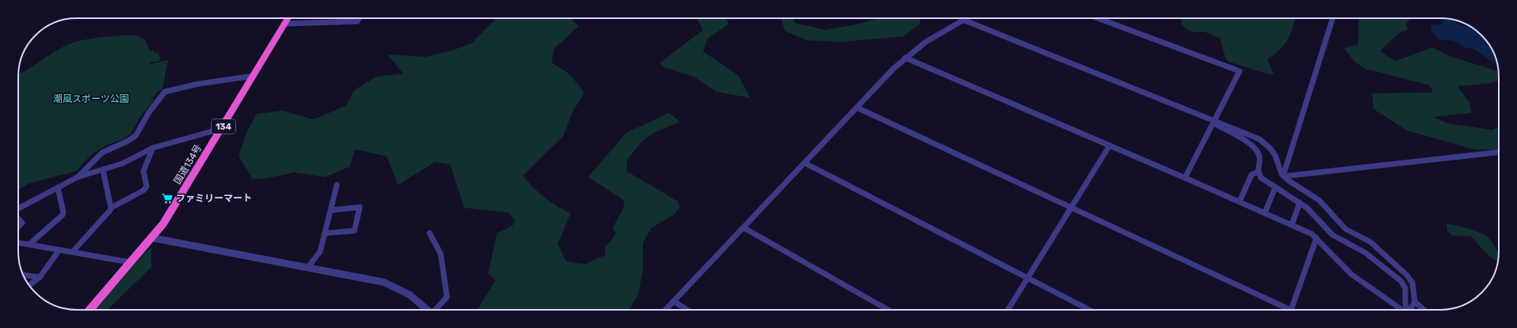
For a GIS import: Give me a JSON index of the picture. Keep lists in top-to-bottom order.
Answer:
{
  "streets": {
    "highway": ["134", "国道134号"]
  },
  "parks": ["潮風スポーツ公園"],
  "places": {
    "supermarket": ["ファミリーマート"]
  }
}
